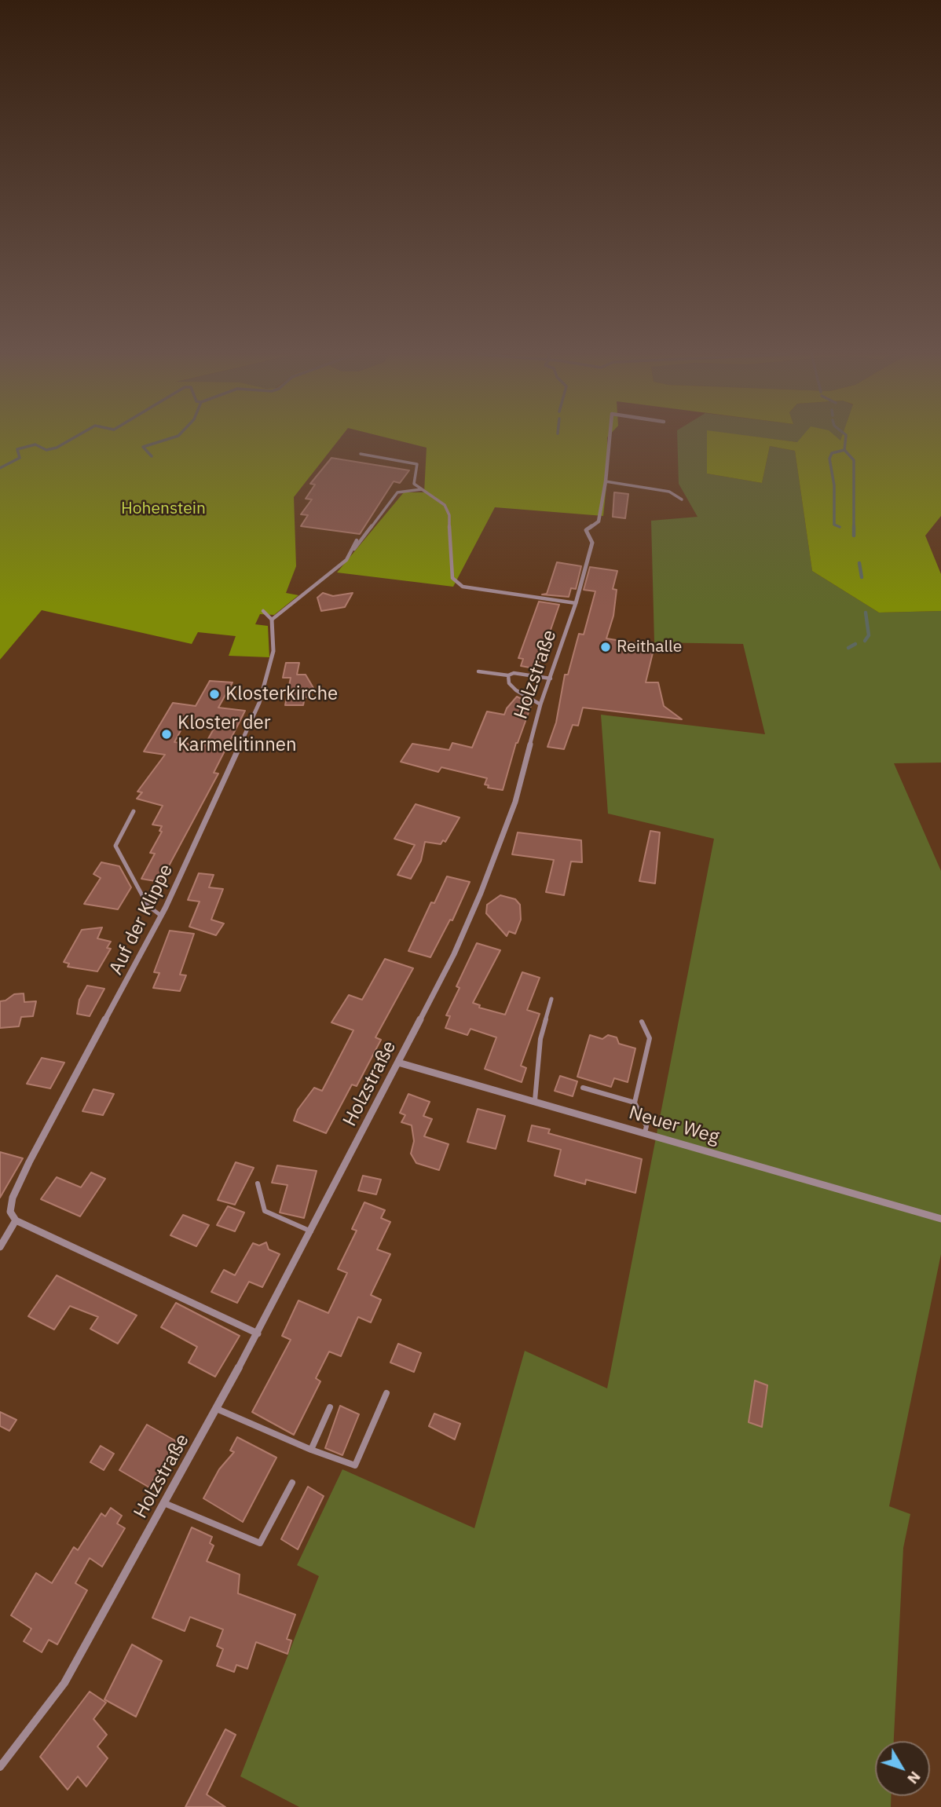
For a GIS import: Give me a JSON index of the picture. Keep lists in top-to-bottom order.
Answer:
{
  "streets": {
    "street": ["Holzstraße", "Auf der Klippe", "Neuer Weg"]
  },
  "crossings": [
    ["Holzstraße", "Neuer Weg"]
  ],
  "parks": ["Hohenstein"],
  "places": ["Reithalle", "Klosterkirche", "Kloster der Karmelitinnen"],
  "north": "bottom right"
}
